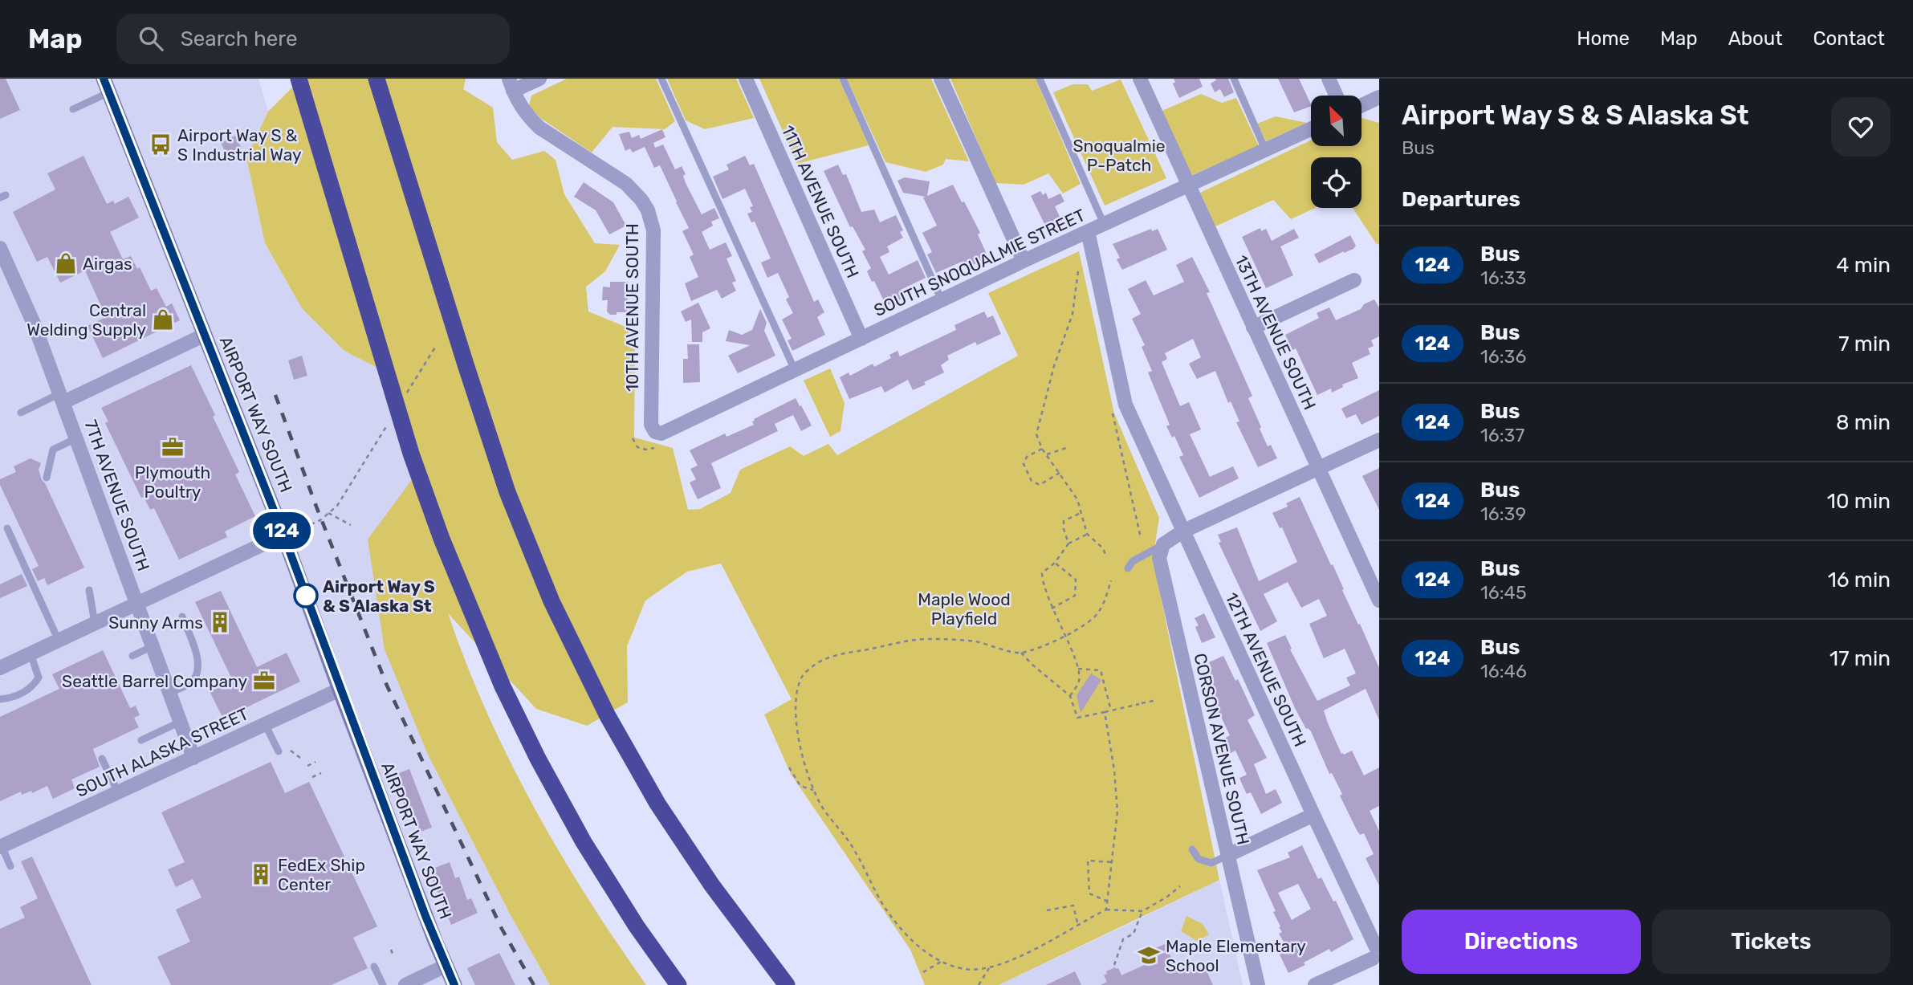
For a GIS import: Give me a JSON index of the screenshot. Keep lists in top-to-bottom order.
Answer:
{
  "streets": {
    "main road": ["AIRPORT WAY SOUTH"],
    "street": [
      "11TH AVENUE SOUTH",
      "SOUTH SNOQUALMIE STREET",
      "10TH AVENUE SOUTH",
      "13TH AVENUE SOUTH",
      "7TH AVENUE SOUTH",
      "12TH AVENUE SOUTH",
      "CORSON AVENUE SOUTH",
      "SOUTH ALASKA STREET"
    ]
  },
  "crossings": [
    ["11TH AVENUE SOUTH", "SOUTH SNOQUALMIE STREET"],
    ["SOUTH SNOQUALMIE STREET", "10TH AVENUE SOUTH"],
    ["SOUTH SNOQUALMIE STREET", "13TH AVENUE SOUTH"],
    ["SOUTH SNOQUALMIE STREET", "12TH AVENUE SOUTH"],
    ["AIRPORT WAY SOUTH", "SOUTH ALASKA STREET"],
    ["7TH AVENUE SOUTH", "SOUTH ALASKA STREET"]
  ],
  "parks": ["Snoqualmie P-Patch", "Maple Wood Playfield"],
  "places": {
    "bus stop": ["Airport Way S & S Industrial Way"],
    "shop": ["Airgas", "Central Welding Supply"],
    "office": ["Plymouth Poultry", "Seattle Barrel Company"],
    "other": ["Airport Way S & S Alaska St"],
    "building": ["Sunny Arms", "FedEx Ship Center"],
    "school or university": ["Maple Elementary School"]
  },
  "lines": ["bus line 124"],
  "north": "top left",
  "page": {
    "header": "Map",
    "search": "Search here",
    "nav": [
      "Home",
      "Map",
      "About",
      "Contact"
    ],
    "on_map": "124",
    "heading": [
      ["Airport Way S & S Alaska St", "Bus"],
      "Departures"
    ],
    "list": [
      {
        "mark": "124",
        "name": "Bus",
        "note": "16:33",
        "value": "4 min"
      },
      {
        "mark": "124",
        "name": "Bus",
        "note": "16:36",
        "value": "7 min"
      },
      {
        "mark": "124",
        "name": "Bus",
        "note": "16:37",
        "value": "8 min"
      },
      {
        "mark": "124",
        "name": "Bus",
        "note": "16:39",
        "value": "10 min"
      },
      {
        "mark": "124",
        "name": "Bus",
        "note": "16:45",
        "value": "16 min"
      },
      {
        "mark": "124",
        "name": "Bus",
        "note": "16:46",
        "value": "17 min"
      }
    ],
    "buttons": ["Directions", "Tickets"]
  }
}
